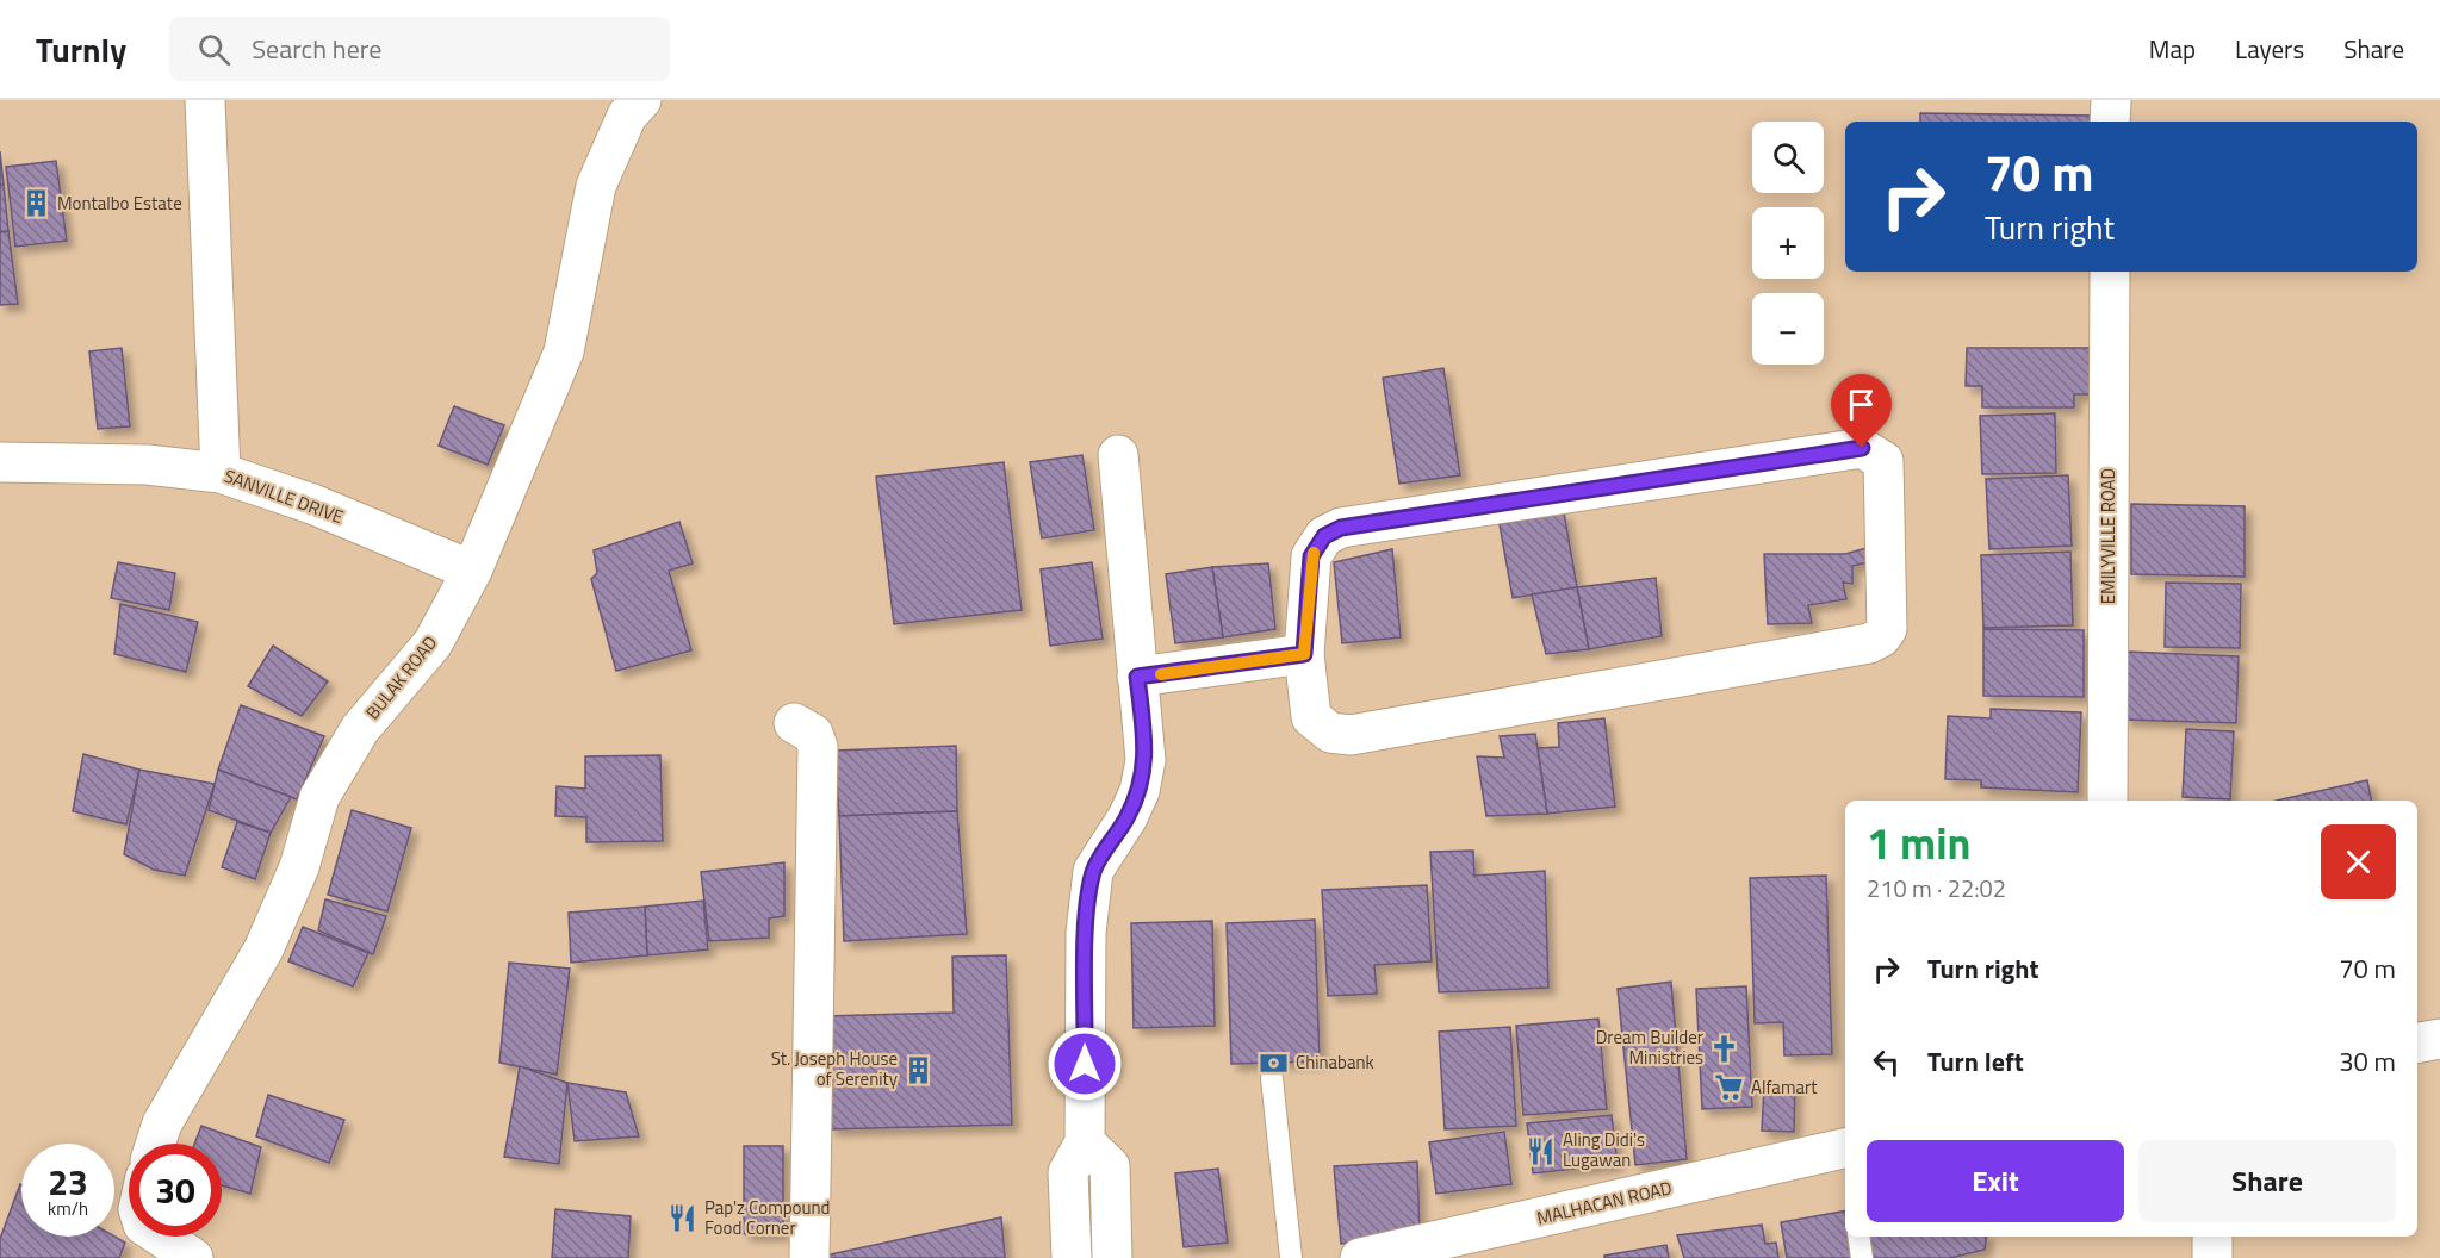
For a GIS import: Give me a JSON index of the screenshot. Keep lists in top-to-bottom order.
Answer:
{
  "streets": {
    "street": [
      "SANVILLE DRIVE",
      "EMILYVILLE ROAD",
      "BULAK ROAD",
      "MALHACAN ROAD"
    ]
  },
  "crossings": [
    ["SANVILLE DRIVE", "BULAK ROAD"]
  ],
  "places": {
    "building": ["Montalbo Estate", "St. Joseph House of Serenity"],
    "church": ["Dream Builder Ministries"],
    "bank": ["Chinabank"],
    "supermarket": ["Alfamart"],
    "restaurant": ["Aling Didi's Lugawan", "Pap'z Compound Food Corner"]
  },
  "page": {
    "header": "Turnly",
    "search": "Search here",
    "nav": ["Map", "Layers", "Share"],
    "map_buttons": ["+", "−"],
    "turn": ["70 m", "Turn right"],
    "heading": ["1 min", "210 m · 22:02"],
    "list": [
      {
        "name": "Turn right",
        "value": "70 m"
      },
      {
        "name": "Turn left",
        "value": "30 m"
      }
    ],
    "buttons": ["Exit", "Share"],
    "speed": "23 km/h",
    "limit": "30"
  }
}
